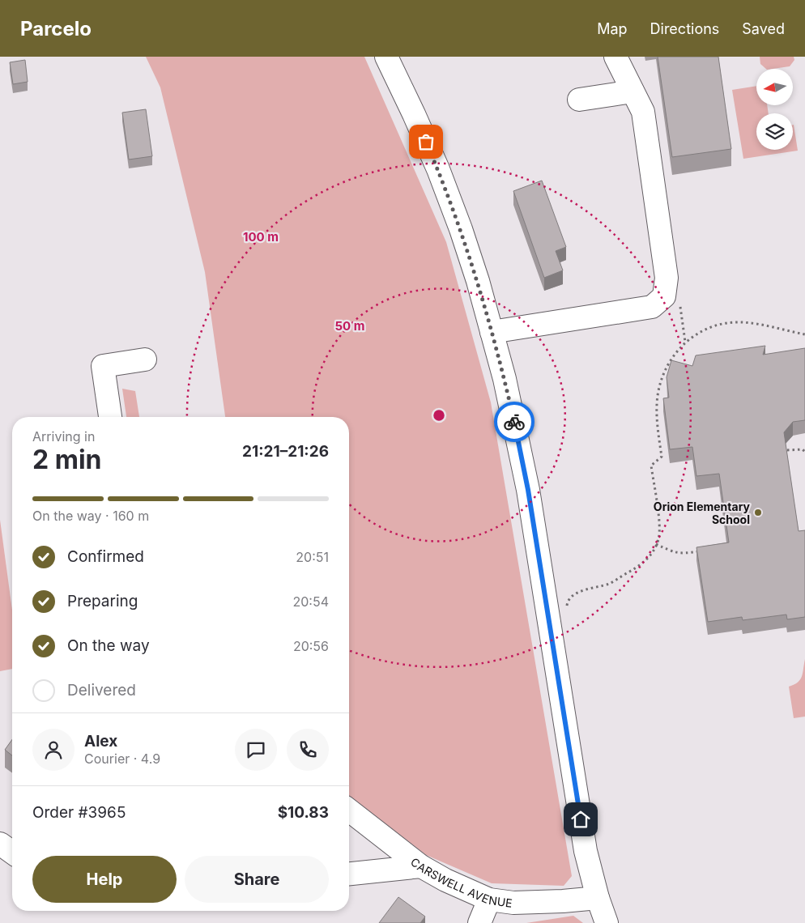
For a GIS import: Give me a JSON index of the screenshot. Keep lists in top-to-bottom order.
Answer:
{
  "streets": {
    "main road": ["CARSWELL AVENUE"]
  },
  "places": ["Orion Elementary School"],
  "north": "left",
  "page": {
    "header": "Parcelo",
    "nav": ["Map", "Directions", "Saved"],
    "heading": ["2 min", "Arriving in", "21:21–21:26"],
    "panel": [
      "Alex",
      "Courier · 4.9",
      "Order #3965",
      "$10.83"
    ],
    "bar": "On the way · 160 m",
    "list": [
      ["Confirmed", "20:51"],
      ["Preparing", "20:54"],
      ["On the way", "20:56"],
      "Delivered"
    ],
    "buttons": ["Help", "Share"]
  },
  "rings": ["100 m", "50 m"]
}
